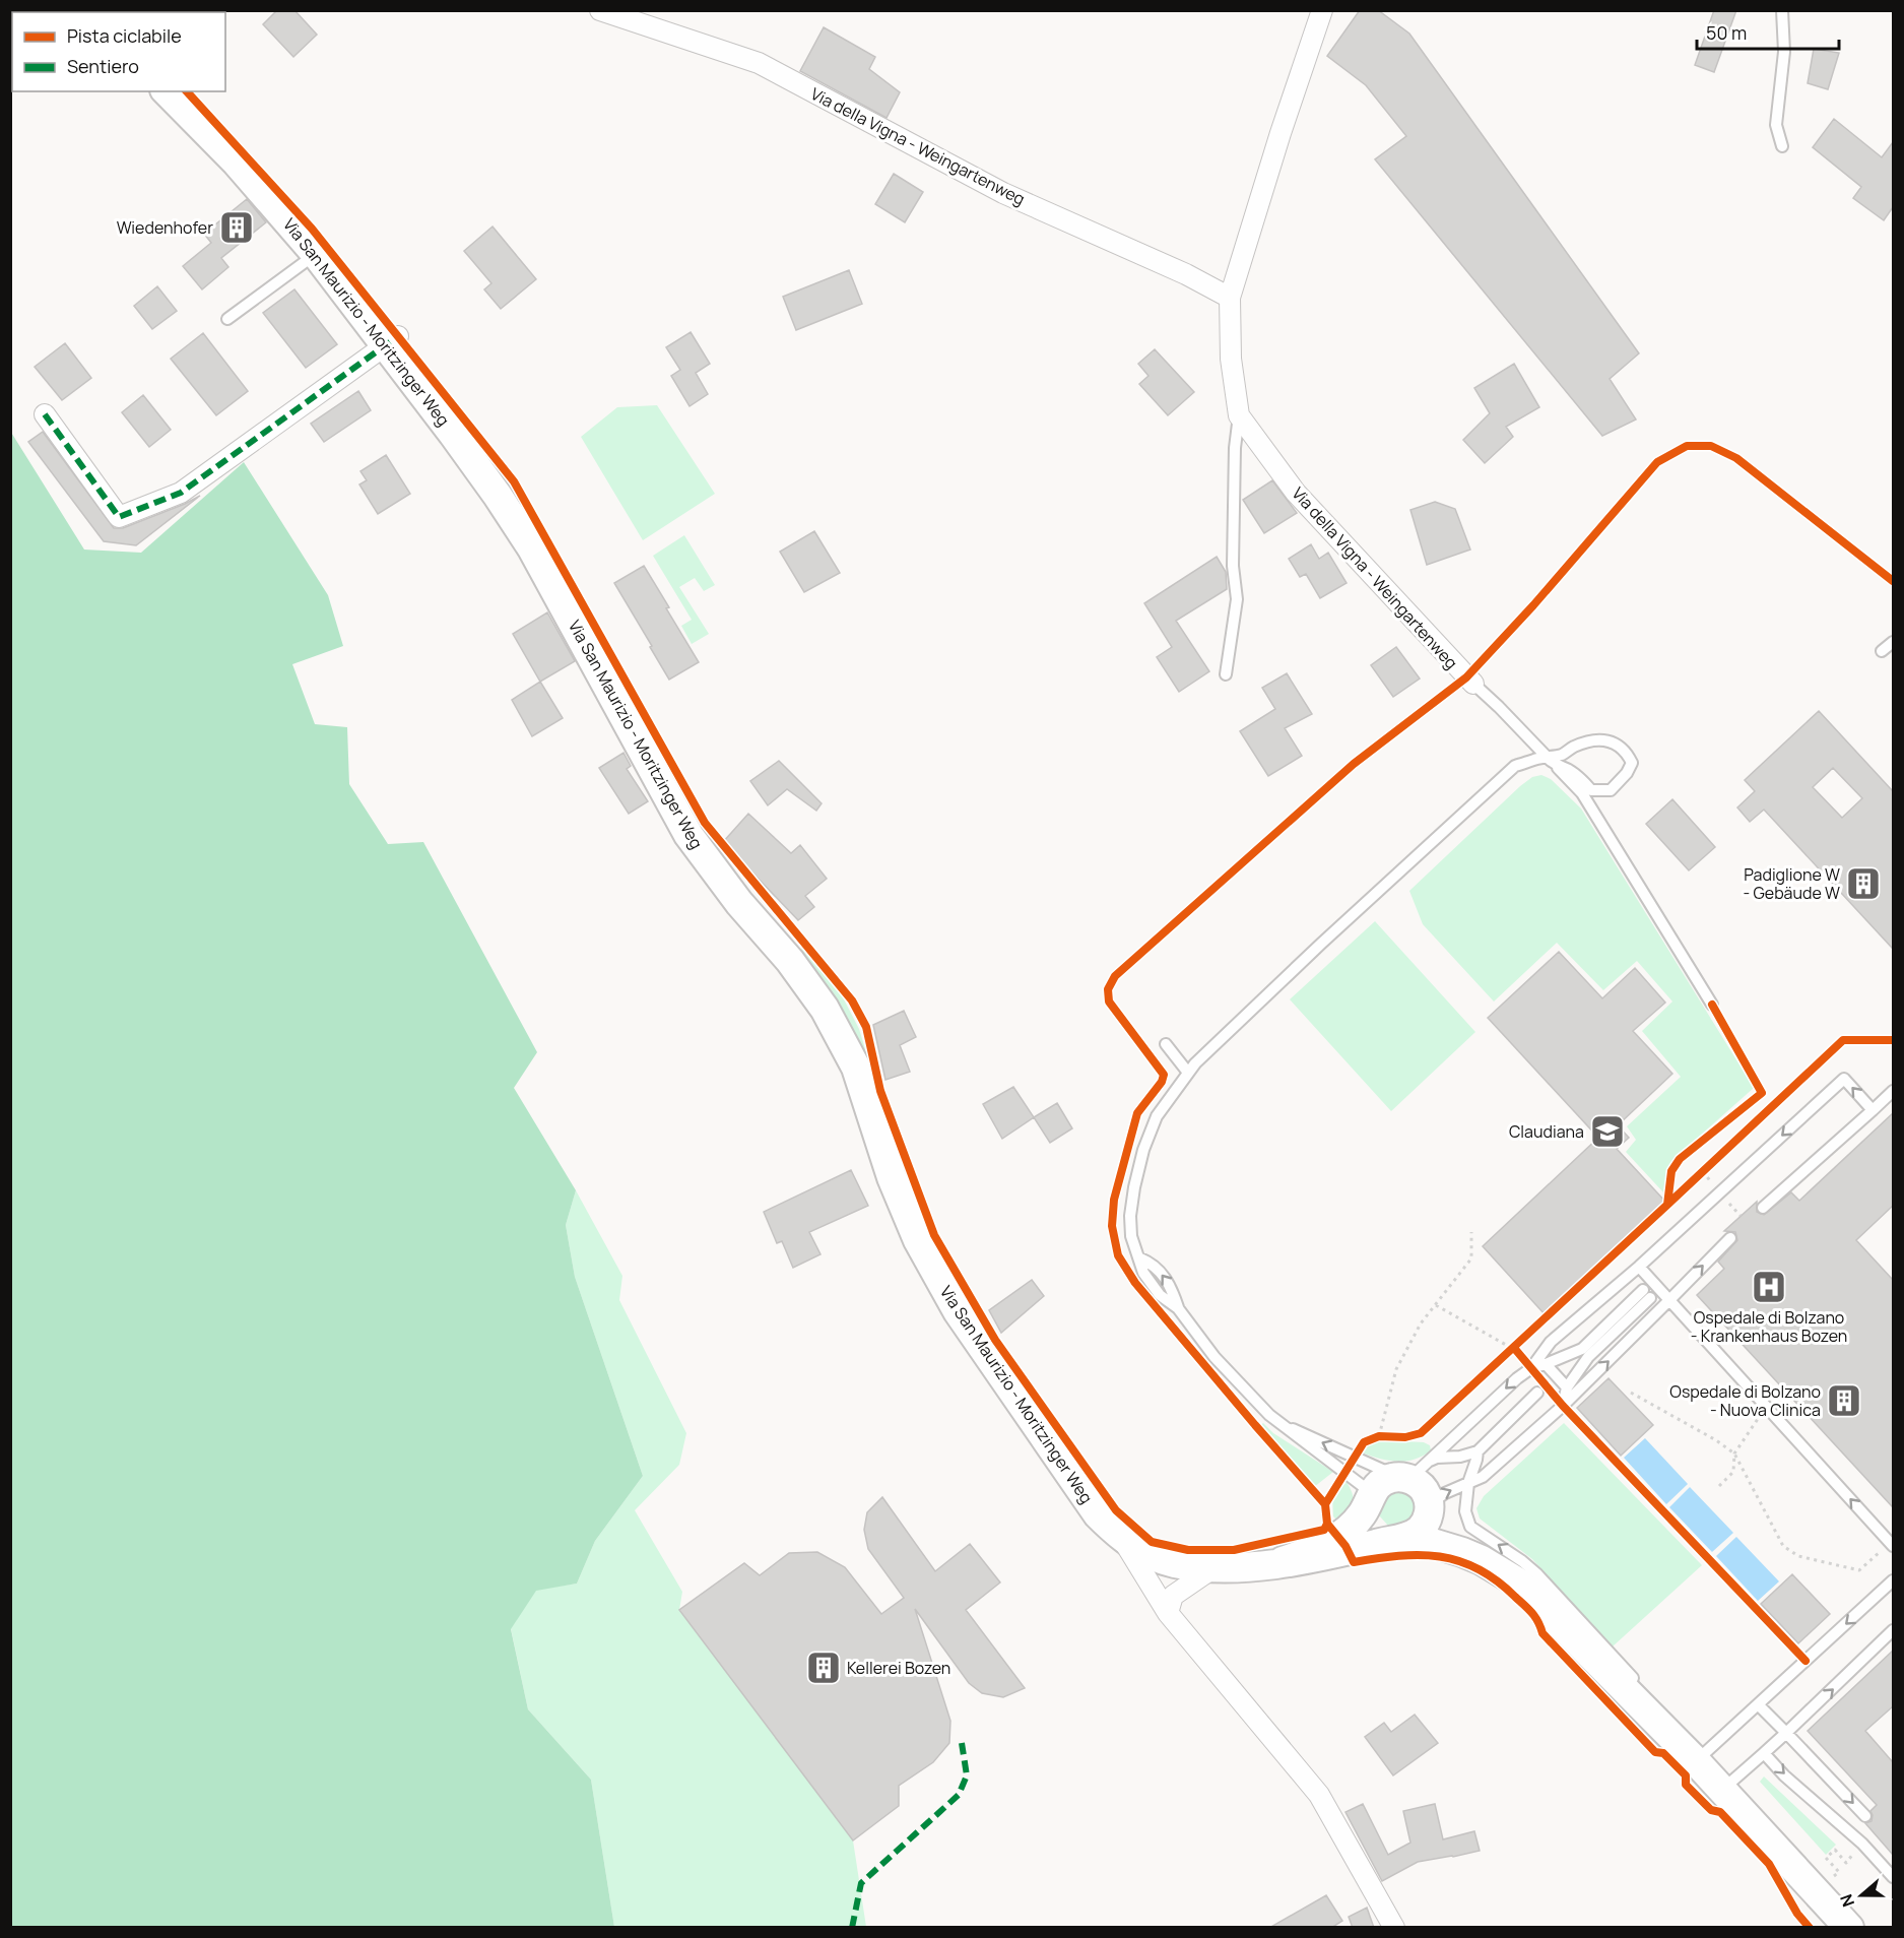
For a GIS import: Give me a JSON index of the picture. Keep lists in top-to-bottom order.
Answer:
{
  "streets": {
    "main road": ["Via San Maurizio - Moritzinger Weg"],
    "street": ["Via della Vigna - Weingartenweg"]
  },
  "places": {
    "building": [
      "Wiedenhofer",
      "Padiglione W - Gebäude W",
      "Ospedale di Bolzano - Nuova Clinica",
      "Kellerei Bozen"
    ],
    "school or university": ["Claudiana"],
    "hospital": ["Ospedale di Bolzano - Krankenhaus Bozen"]
  },
  "legend": ["Pista ciclabile", "Sentiero"],
  "scale_bar": "50 m",
  "north": "left"
}
